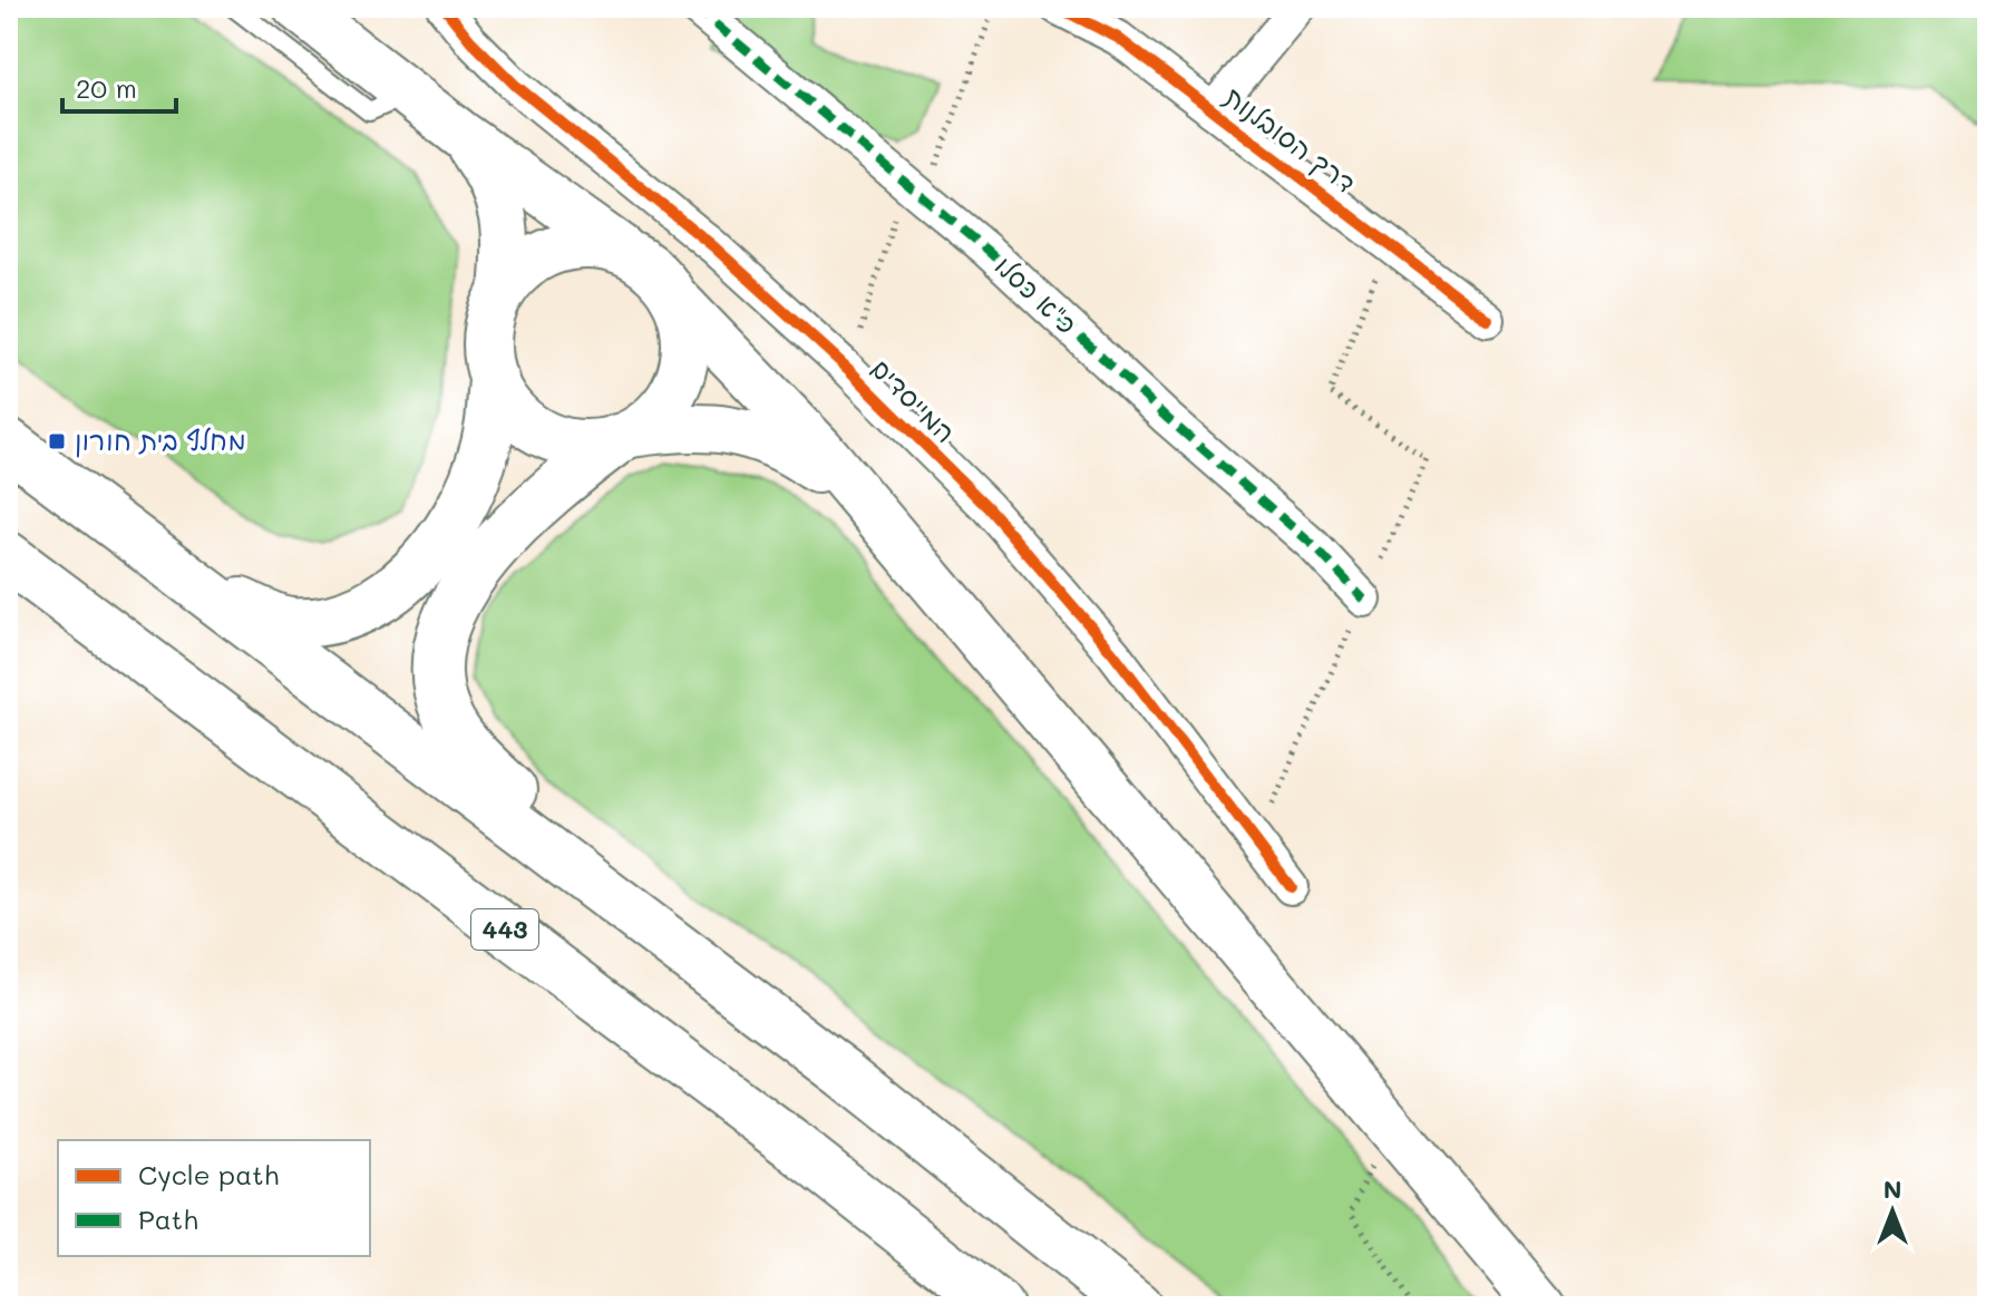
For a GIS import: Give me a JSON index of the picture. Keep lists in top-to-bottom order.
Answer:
{
  "streets": {
    "highway": ["443"],
    "street": ["דרך הסובלנות", "כ\"א כסלו", "המייסדים"]
  },
  "places": {
    "transit": ["מחלף בית חורון"]
  },
  "legend": ["Cycle path", "Path"],
  "scale_bar": "20 m",
  "north": "top"
}
